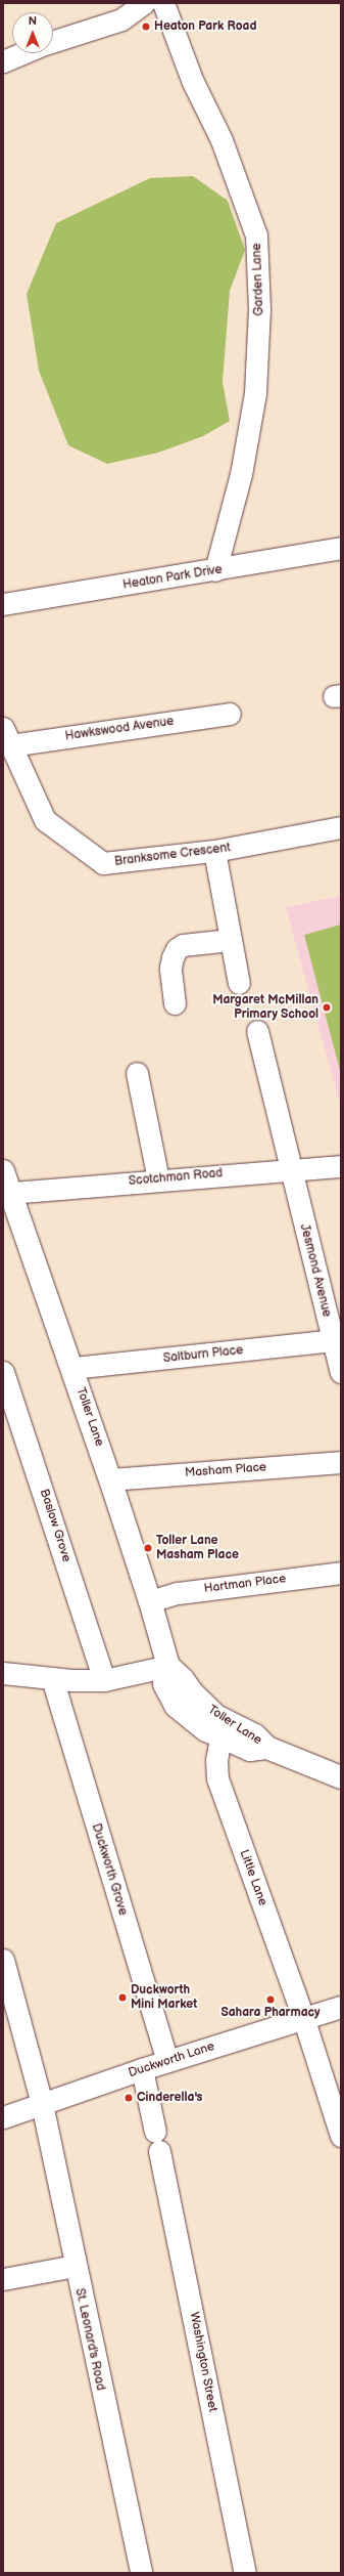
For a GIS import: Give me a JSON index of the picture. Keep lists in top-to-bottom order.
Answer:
{
  "streets": {
    "main road": ["Toller Lane"],
    "street": [
      "Garden Lane",
      "Heaton Park Drive",
      "Hawkswood Avenue",
      "Branksome Crescent",
      "Scotchman Road",
      "Jesmond Avenue",
      "Saltburn Place",
      "Masham Place",
      "Baslow Grove",
      "Hartman Place",
      "Duckworth Grove",
      "Little Lane",
      "Duckworth Lane",
      "St. Leonard's Road",
      "Washington Street"
    ]
  },
  "crossings": [
    ["Garden Lane", "Heaton Park Drive"],
    ["Hawkswood Avenue", "Branksome Crescent"],
    ["Scotchman Road", "Jesmond Avenue"],
    ["Scotchman Road", "Toller Lane"],
    ["Jesmond Avenue", "Saltburn Place"],
    ["Saltburn Place", "Toller Lane"],
    ["Toller Lane", "Masham Place"],
    ["Toller Lane", "Hartman Place"],
    ["Toller Lane", "Little Lane"],
    ["Duckworth Grove", "Duckworth Lane"],
    ["Little Lane", "Duckworth Lane"],
    ["Duckworth Lane", "St. Leonard's Road"],
    ["Duckworth Lane", "Washington Street"]
  ],
  "places": [
    "Heaton Park Road",
    "Margaret McMillan Primary School",
    "Toller Lane Masham Place",
    "Duckworth Mini Market",
    "Sahara Pharmacy",
    "Cinderella's"
  ],
  "north": "top"
}
